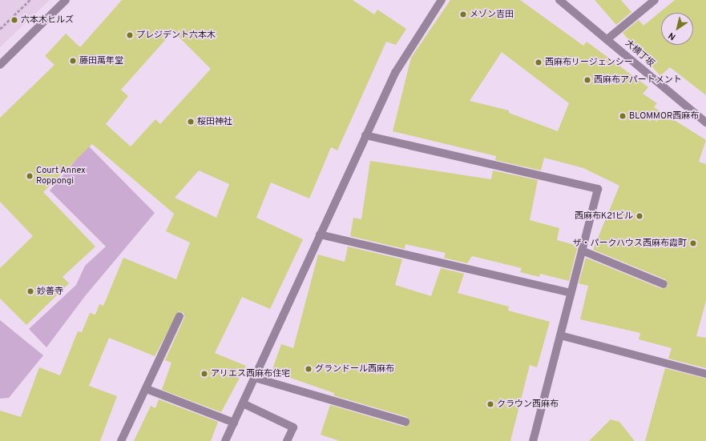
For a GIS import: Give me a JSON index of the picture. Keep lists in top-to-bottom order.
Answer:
{
  "streets": {
    "street": ["大横丁坂"]
  },
  "places": [
    "メゾン吉田",
    "六本木ヒルズ",
    "プレジデント六本木",
    "藤田萬年堂",
    "西麻布リージェンシー",
    "西麻布アパートメント",
    "BLOMMOR西麻布",
    "桜田神社",
    "Court Annex Roppongi",
    "西麻布K21ビル",
    "ザ・パークハウス西麻布霞町",
    "妙善寺",
    "グランドール西麻布",
    "アリエス西麻布住宅",
    "クラウン西麻布"
  ],
  "north": "bottom left"
}
